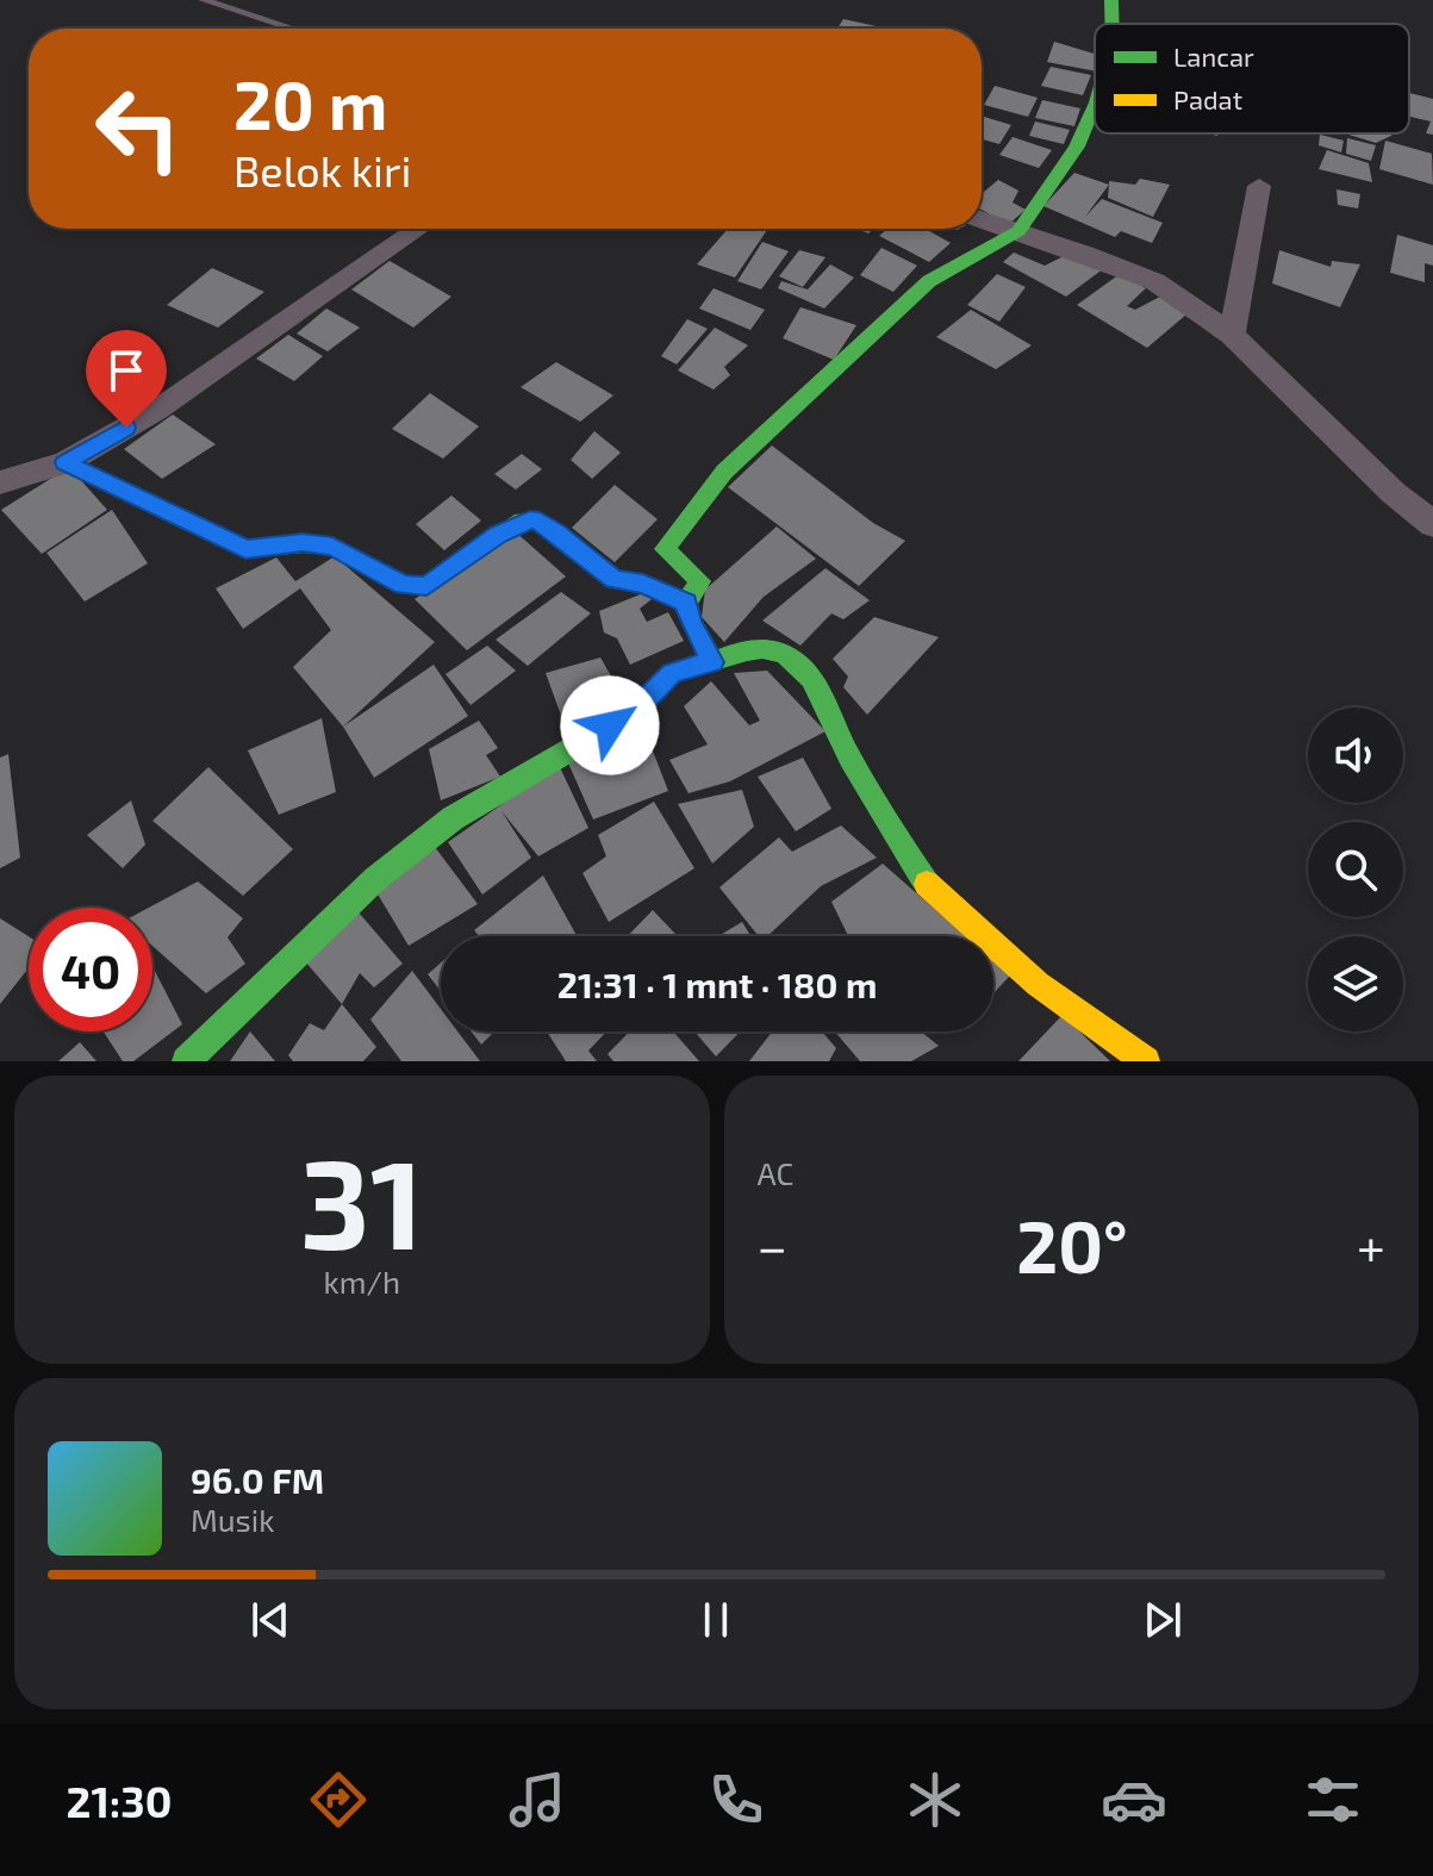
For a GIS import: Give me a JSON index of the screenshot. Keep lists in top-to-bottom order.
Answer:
{
  "legend": ["Lancar", "Padat"],
  "page": {
    "turn": ["20 m", "Belok kiri"],
    "limit": "40",
    "trip": "21:31 · 1 mnt · 180 m",
    "tile": [
      ["31", "km/h"],
      "AC"
    ],
    "heat": ["−", "20°", "+"],
    "song": ["96.0 FM", "Musik"],
    "tabs": "21:30"
  }
}
